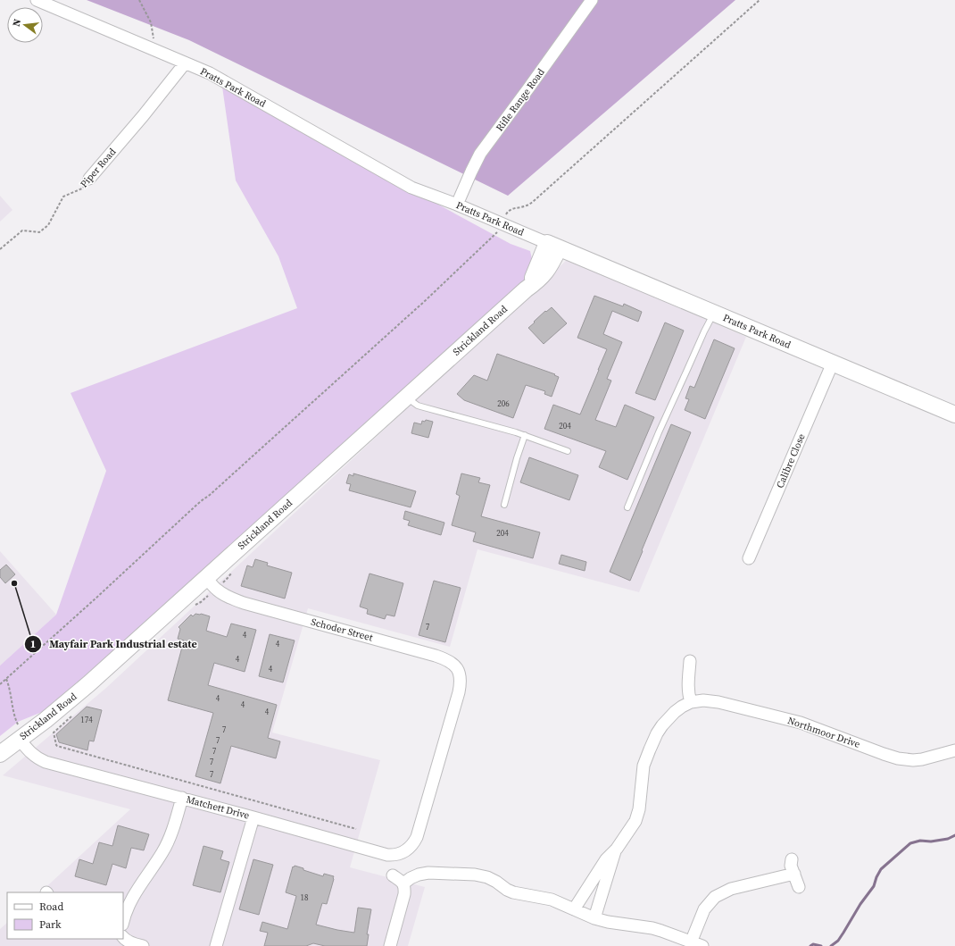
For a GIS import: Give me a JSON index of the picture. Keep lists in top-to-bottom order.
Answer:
{
  "streets": {
    "street": [
      "Pratts Park Road",
      "Rifle Range Road",
      "Piper Road",
      "Strickland Road",
      "Calibre Close",
      "Schoder Street",
      "Northmoor Drive",
      "Matchett Drive"
    ]
  },
  "crossings": [
    ["Pratts Park Road", "Rifle Range Road"],
    ["Pratts Park Road", "Piper Road"],
    ["Pratts Park Road", "Strickland Road"],
    ["Pratts Park Road", "Calibre Close"],
    ["Strickland Road", "Schoder Street"],
    ["Strickland Road", "Matchett Drive"],
    ["Schoder Street", "Matchett Drive"]
  ],
  "places": ["Mayfair Park Industrial estate"],
  "house_numbers": [
    "206",
    "204",
    "204",
    "7",
    "4",
    "4",
    "4",
    "4",
    "4",
    "4",
    "4",
    "174",
    "7",
    "7",
    "7",
    "7",
    "7",
    "18"
  ],
  "legend": ["Road", "Park"],
  "north": "left"
}
